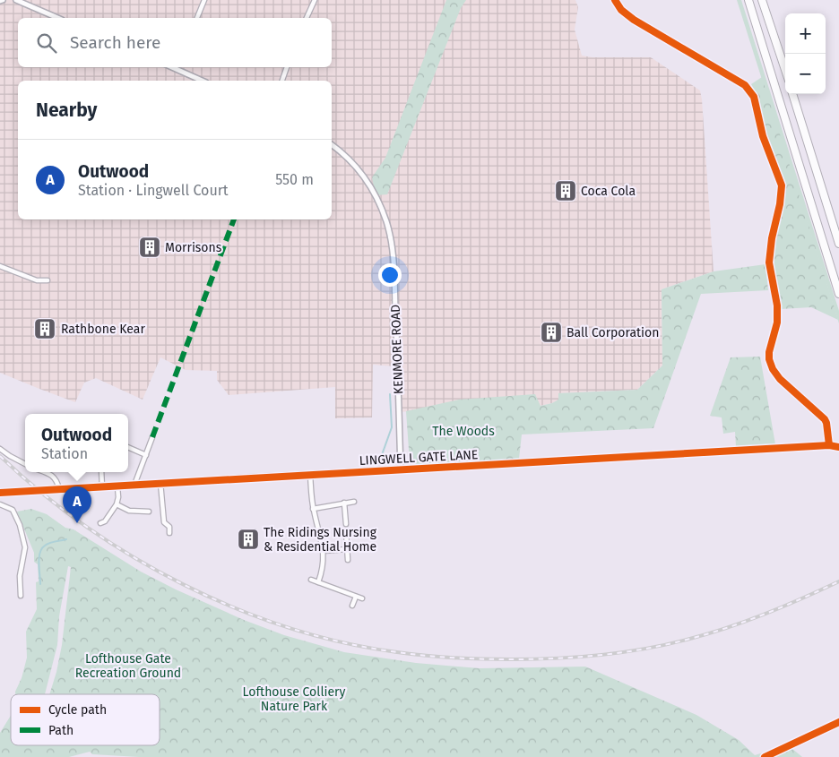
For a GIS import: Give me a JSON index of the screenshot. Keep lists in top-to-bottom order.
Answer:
{
  "streets": {
    "street": ["KENMORE ROAD", "LINGWELL GATE LANE"]
  },
  "crossings": [
    ["KENMORE ROAD", "LINGWELL GATE LANE"]
  ],
  "parks": ["The Woods", "Lofthouse Gate Recreation Ground", "Lofthouse Colliery Nature Park"],
  "places": {
    "building": [
      "Coca Cola",
      "Morrisons",
      "Rathbone Kear",
      "Ball Corporation",
      "The Ridings Nursing & Residential Home"
    ]
  },
  "legend": ["Cycle path", "Path"],
  "page": {
    "map_buttons": ["+", "−"],
    "search": "Search here",
    "heading": "Nearby",
    "list": [
      {
        "mark": "A",
        "name": "Outwood",
        "note": "Station · Lingwell Court",
        "value": "550 m"
      }
    ],
    "popup": ["Outwood", "Station"],
    "pins": "A"
  }
}
